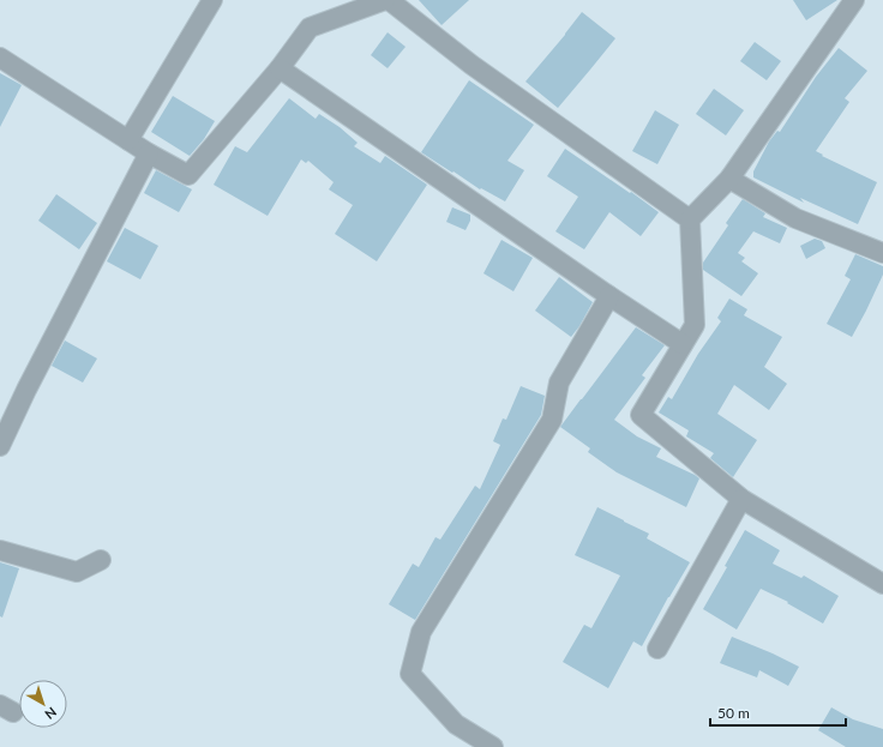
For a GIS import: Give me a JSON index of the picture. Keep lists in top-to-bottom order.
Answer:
{
  "scale_bar": "50 m",
  "north": "bottom right"
}
